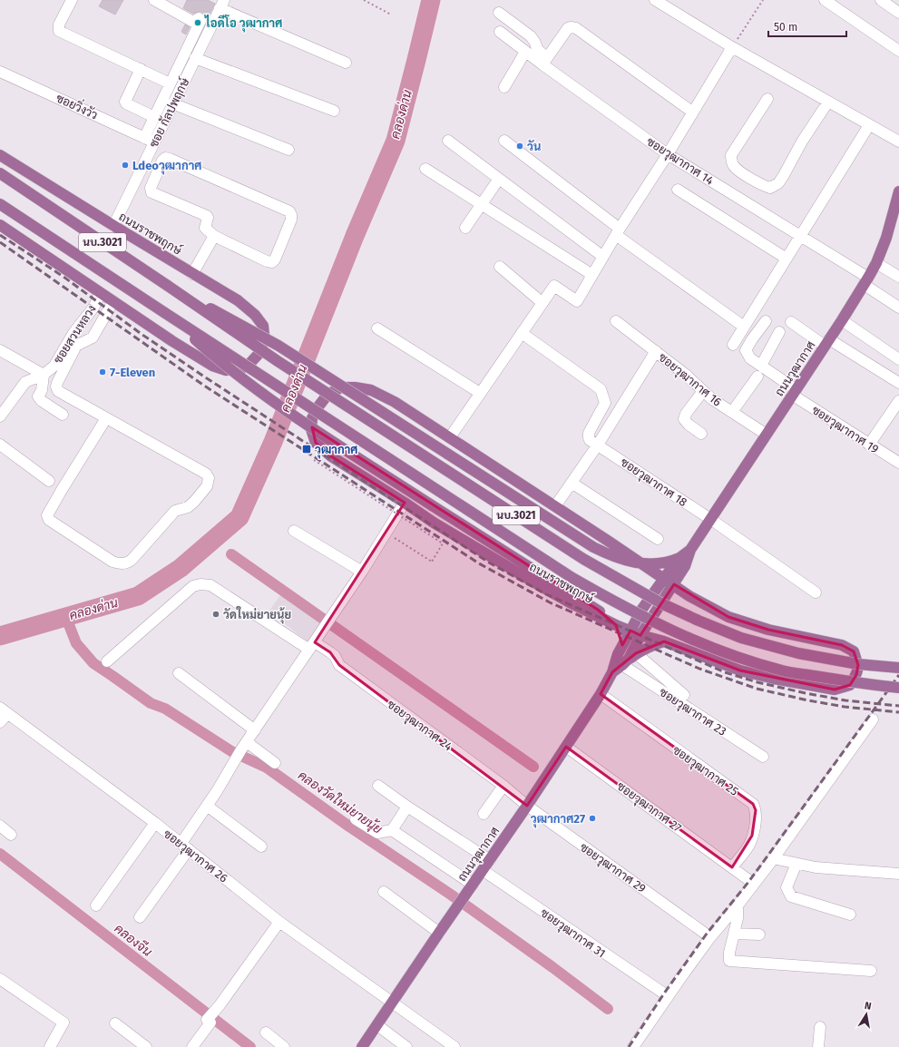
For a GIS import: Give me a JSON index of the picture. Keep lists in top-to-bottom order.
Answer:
{
  "streets": {
    "main road": ["ถนนราชพฤกษ์", "นบ.3021", "ถนนวุฒากาศ"],
    "street": [
      "ซอยวิ่งวัว",
      "ซอย กัลปพฤกษ์",
      "ซอยวุฒากาศ 14",
      "ซอยสวนหลวง",
      "ซอยวุฒากาศ 16",
      "ซอยวุฒากาศ 19",
      "ซอยวุฒากาศ 18",
      "ซอยวุฒากาศ 23",
      "ซอยวุฒากาศ 24",
      "ซอยวุฒากาศ 25",
      "ซอยวุฒากาศ 27",
      "ซอยวุฒากาศ 26",
      "ซอยวุฒากาศ 29",
      "ซอยวุฒากาศ 31"
    ]
  },
  "crossings": [
    ["ซอยวิ่งวัว", "ซอย กัลปพฤกษ์"],
    ["ซอย กัลปพฤกษ์", "ถนนราชพฤกษ์"],
    ["ซอยวุฒากาศ 14", "ถนนวุฒากาศ"],
    ["ถนนราชพฤกษ์", "ซอยสวนหลวง"],
    ["ถนนราชพฤกษ์", "ถนนวุฒากาศ"],
    ["ถนนวุฒากาศ", "ซอยวุฒากาศ 16"],
    ["ถนนวุฒากาศ", "ซอยวุฒากาศ 19"],
    ["ถนนวุฒากาศ", "ซอยวุฒากาศ 18"],
    ["ถนนวุฒากาศ", "ซอยวุฒากาศ 23"],
    ["ถนนวุฒากาศ", "ซอยวุฒากาศ 24"],
    ["ถนนวุฒากาศ", "ซอยวุฒากาศ 25"],
    ["ถนนวุฒากาศ", "ซอยวุฒากาศ 27"],
    ["ถนนวุฒากาศ", "ซอยวุฒากาศ 26"],
    ["ถนนวุฒากาศ", "ซอยวุฒากาศ 29"],
    ["ถนนวุฒากาศ", "ซอยวุฒากาศ 31"],
    ["ซอยวุฒากาศ 24", "ซอยวุฒากาศ 29"],
    ["ซอยวุฒากาศ 25", "ซอยวุฒากาศ 27"]
  ],
  "water": ["คลองด่าน", "คลองวัดใหม่ยายนุ้ย", "คลองจีน"],
  "places": {
    "other": [
      "ไอดีโอ วุฒากาศ",
      "วัน",
      "Ldeoวุฒากาศ",
      "7-Eleven",
      "วัดใหม่ยายนุ้ย",
      "วุฒากาศ27"
    ],
    "transit": ["วุฒากาศ"]
  },
  "scale_bar": "50 m",
  "north": "top"
}
